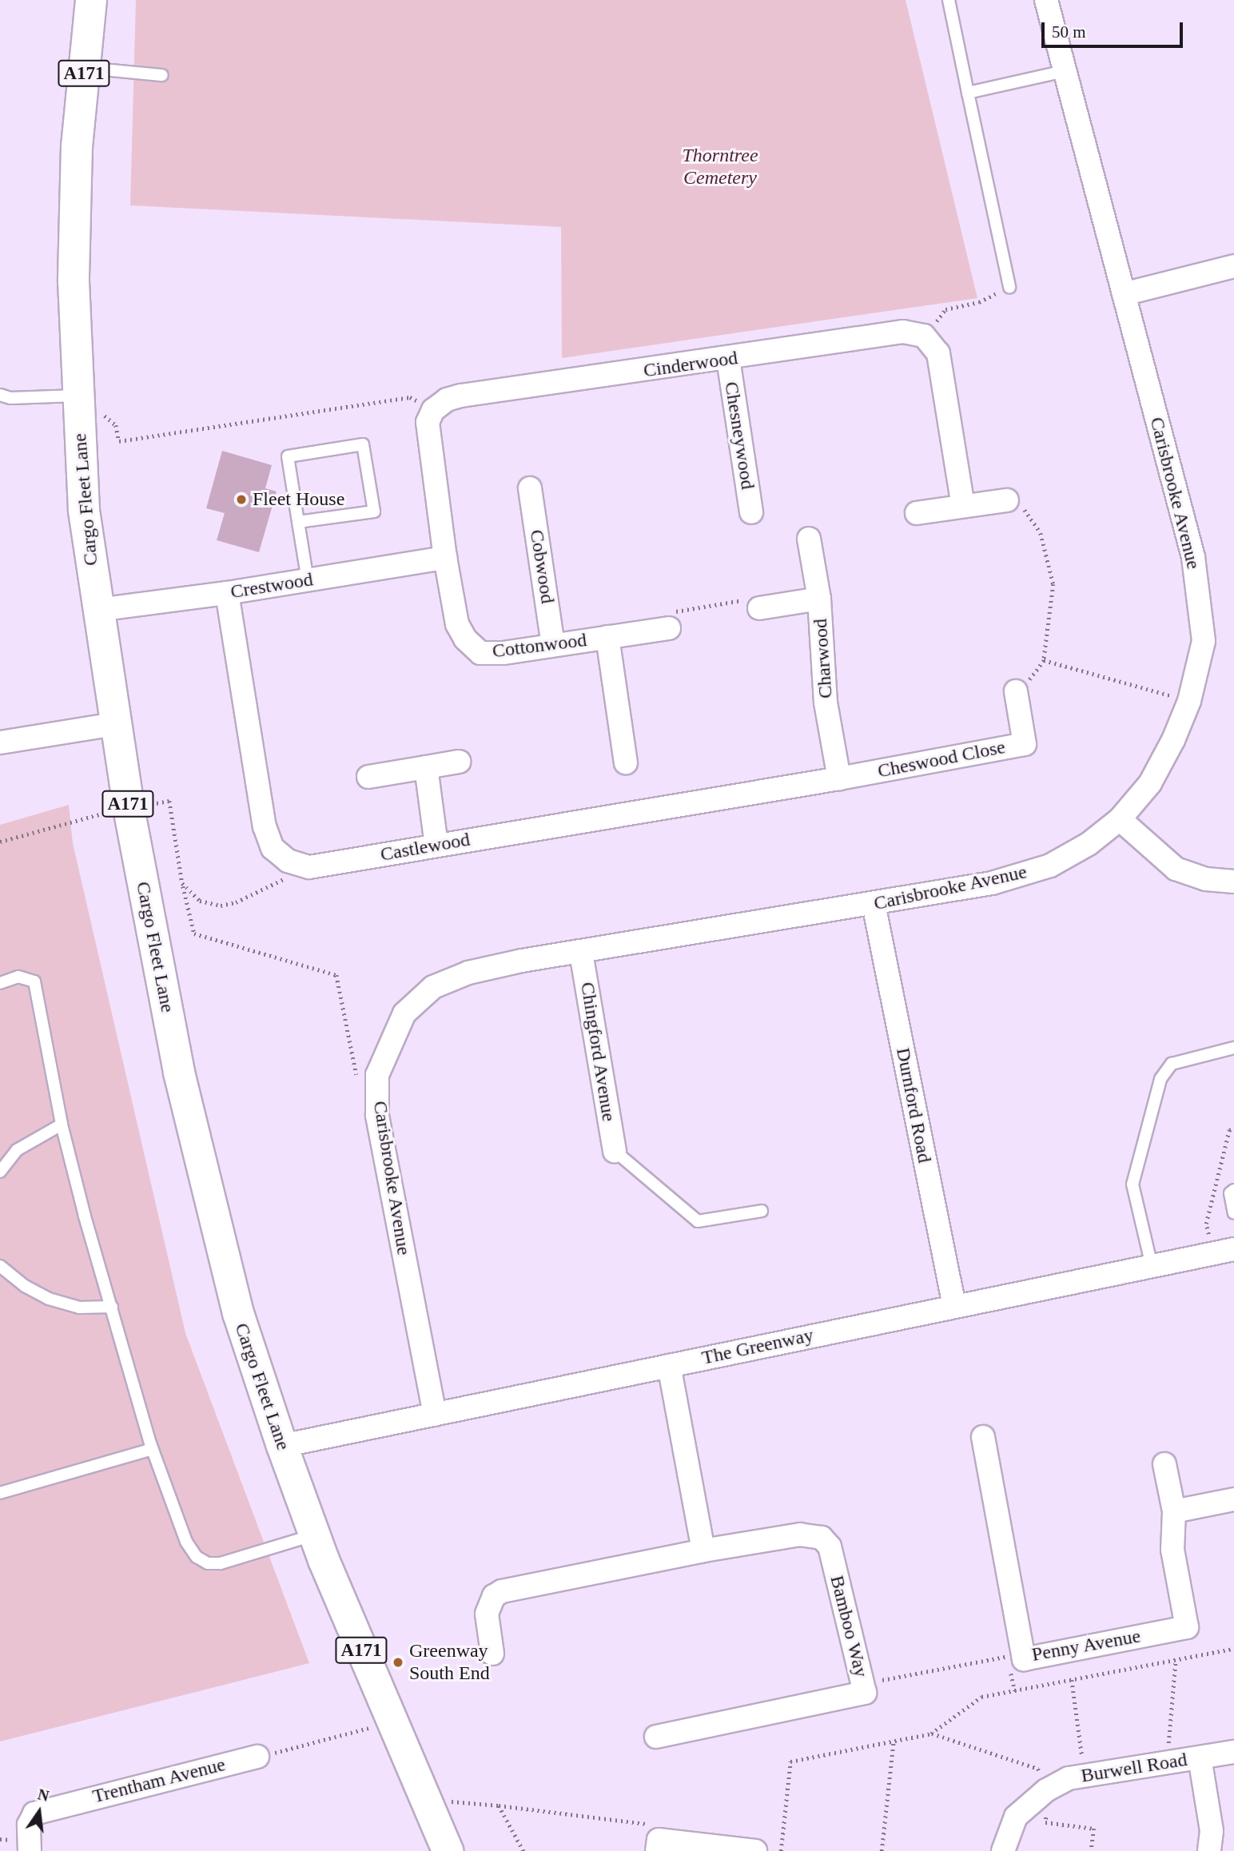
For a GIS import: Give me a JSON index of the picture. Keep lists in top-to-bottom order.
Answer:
{
  "streets": {
    "main road": ["A171", "Cargo Fleet Lane"],
    "street": [
      "Cinderwood",
      "Chesneywood",
      "Carisbrooke Avenue",
      "Cobwood",
      "Crestwood",
      "Cottonwood",
      "Charwood",
      "Cheswood Close",
      "Castlewood",
      "Chingford Avenue",
      "Durnford Road",
      "The Greenway",
      "Bamboo Way",
      "Penny Avenue",
      "Burwell Road",
      "Trentham Avenue"
    ]
  },
  "crossings": [
    ["Cinderwood", "Chesneywood"],
    ["Carisbrooke Avenue", "Chingford Avenue"],
    ["Carisbrooke Avenue", "Durnford Road"],
    ["Carisbrooke Avenue", "The Greenway"],
    ["Cargo Fleet Lane", "Crestwood"],
    ["Cargo Fleet Lane", "The Greenway"],
    ["Cobwood", "Cottonwood"],
    ["Crestwood", "Cottonwood"],
    ["Charwood", "Cheswood Close"],
    ["Charwood", "Castlewood"],
    ["Cheswood Close", "Castlewood"],
    ["Durnford Road", "The Greenway"]
  ],
  "parks": ["Thorntree Cemetery"],
  "places": ["Fleet House", "Greenway South End"],
  "scale_bar": "50 m",
  "north": "top"
}
